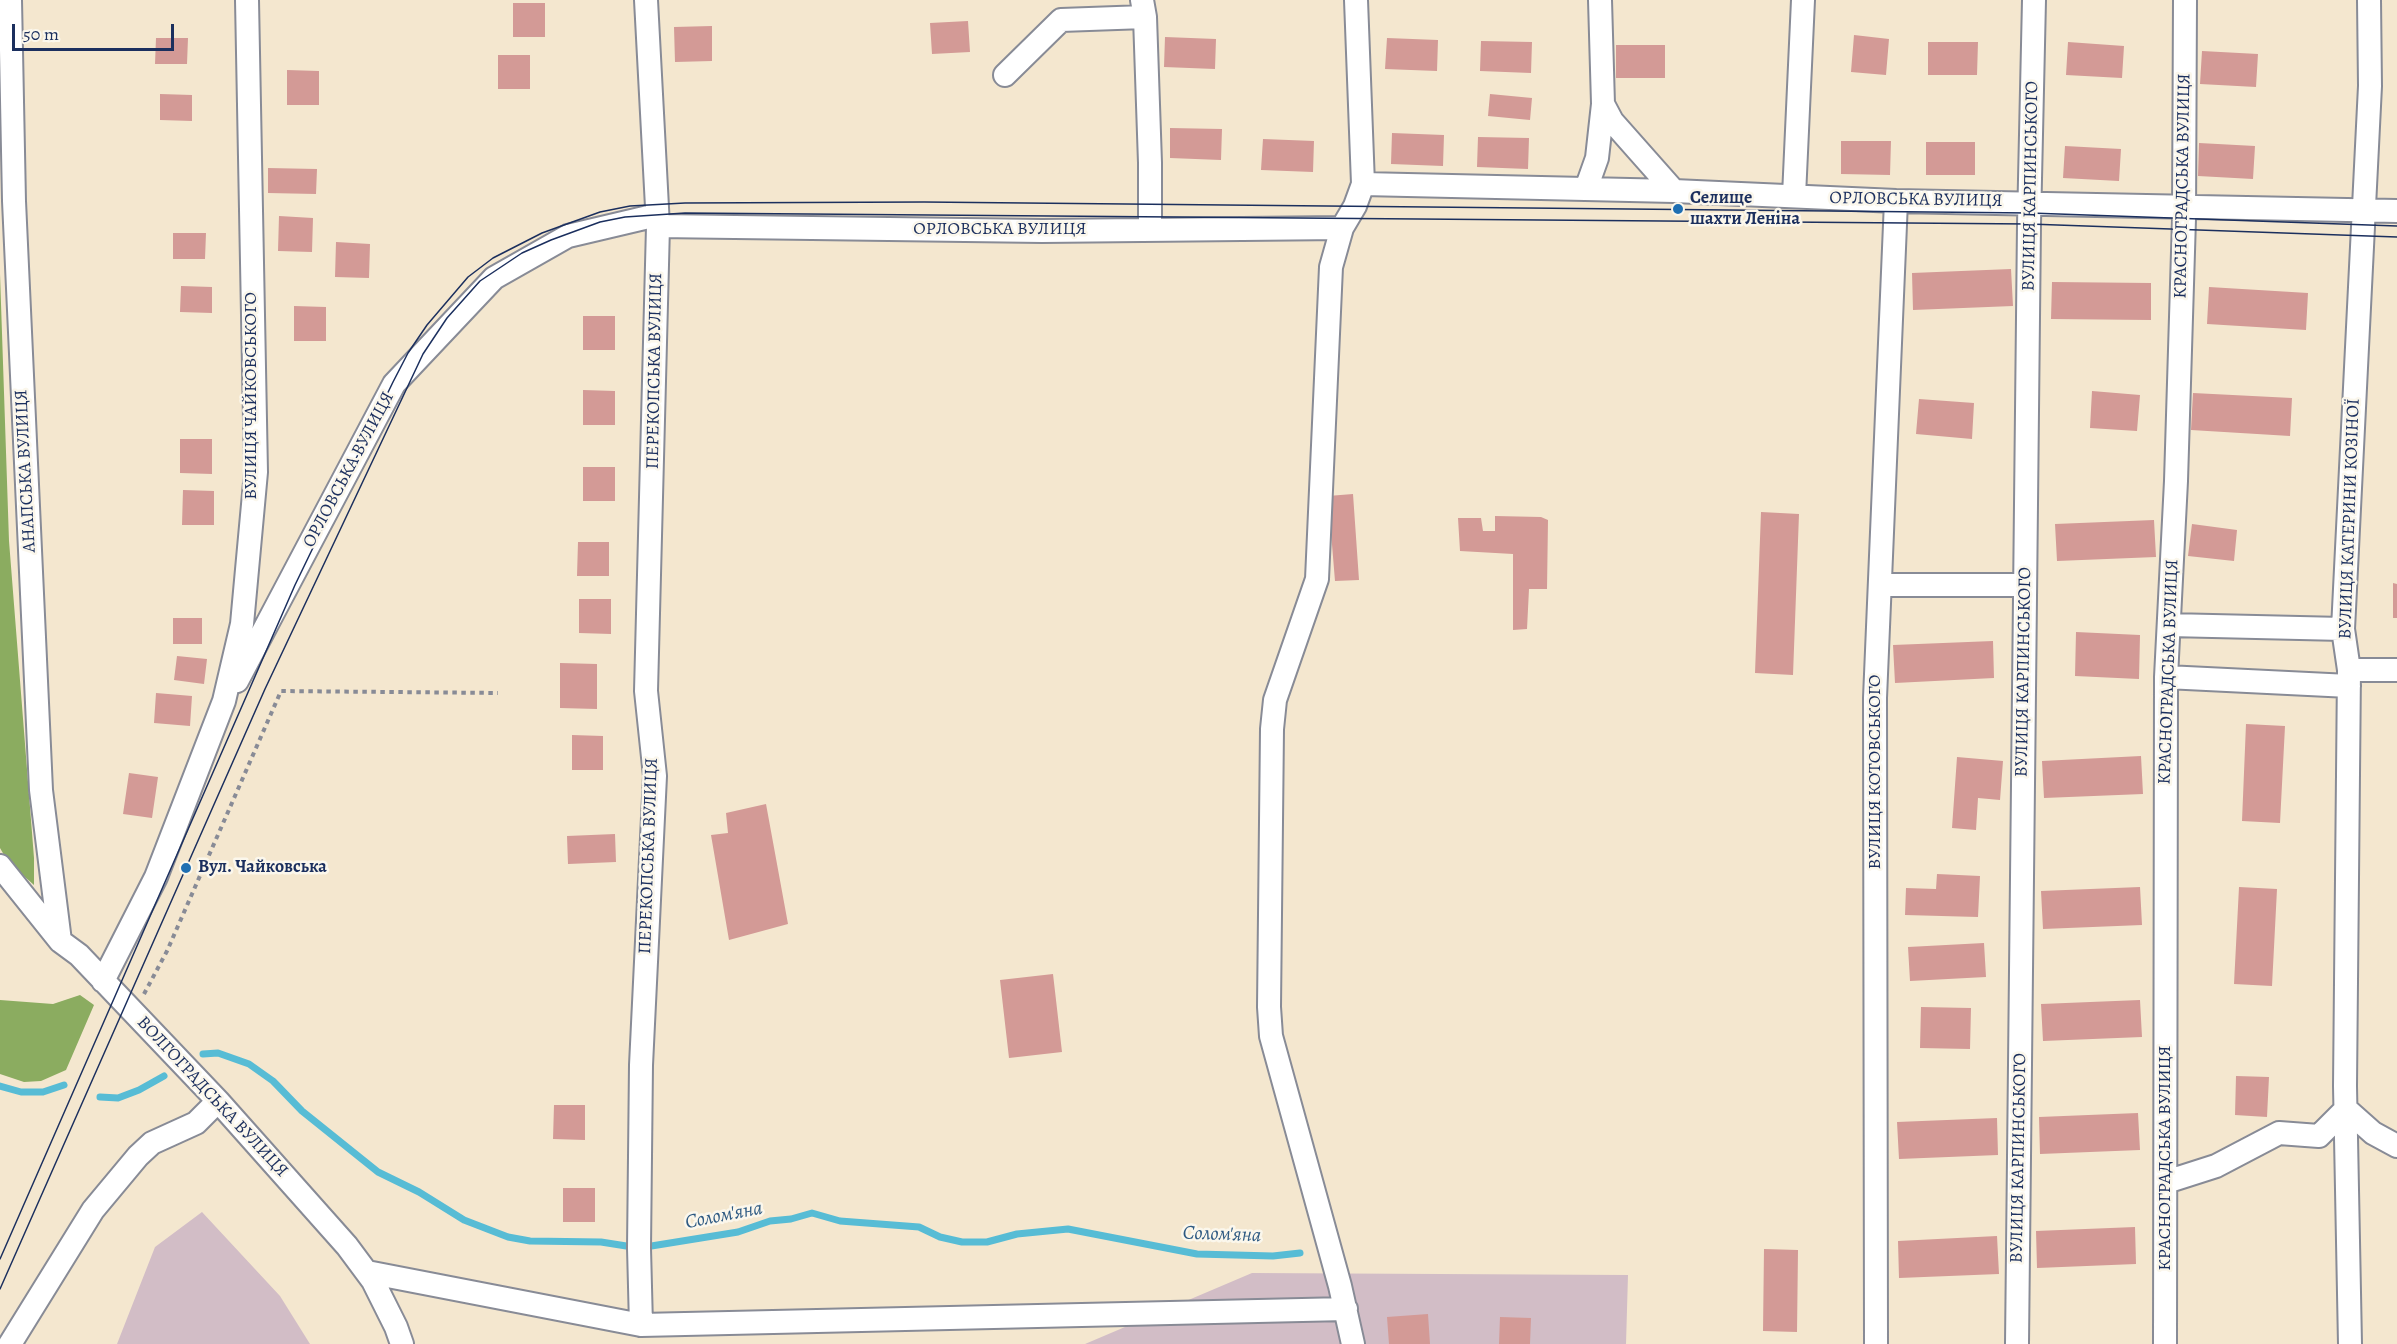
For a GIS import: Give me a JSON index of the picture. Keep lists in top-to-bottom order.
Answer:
{
  "streets": {
    "street": [
      "ВУЛИЦЯ КАРПИНСЬКОГО",
      "КРАСНОГРАДСЬКА ВУЛИЦЯ",
      "ОРЛОВСЬКА ВУЛИЦЯ",
      "ПЕРЕКОПСЬКА ВУЛИЦЯ",
      "ВУЛИЦЯ ЧАЙКОВСЬКОГО",
      "АНАПСЬКА ВУЛИЦЯ",
      "ВУЛИЦЯ КАТЕРИНИ КОЗІНОЇ",
      "ВУЛИЦЯ КОТОВСЬКОГО",
      "ВОЛГОГРАДСЬКА ВУЛИЦЯ"
    ]
  },
  "crossings": [
    ["ВУЛИЦЯ КАРПИНСЬКОГО", "ОРЛОВСЬКА ВУЛИЦЯ"],
    ["КРАСНОГРАДСЬКА ВУЛИЦЯ", "ОРЛОВСЬКА ВУЛИЦЯ"],
    ["ОРЛОВСЬКА ВУЛИЦЯ", "ПЕРЕКОПСЬКА ВУЛИЦЯ"],
    ["ОРЛОВСЬКА ВУЛИЦЯ", "ВУЛИЦЯ ЧАЙКОВСЬКОГО"],
    ["ОРЛОВСЬКА ВУЛИЦЯ", "ВУЛИЦЯ КАТЕРИНИ КОЗІНОЇ"],
    ["ОРЛОВСЬКА ВУЛИЦЯ", "ВУЛИЦЯ КОТОВСЬКОГО"],
    ["ВУЛИЦЯ ЧАЙКОВСЬКОГО", "ВОЛГОГРАДСЬКА ВУЛИЦЯ"],
    ["АНАПСЬКА ВУЛИЦЯ", "ВОЛГОГРАДСЬКА ВУЛИЦЯ"]
  ],
  "water": ["Солом'яна"],
  "places": ["Селище шахти Леніна", "Вул. Чайковська"],
  "scale_bar": "50 m"
}
